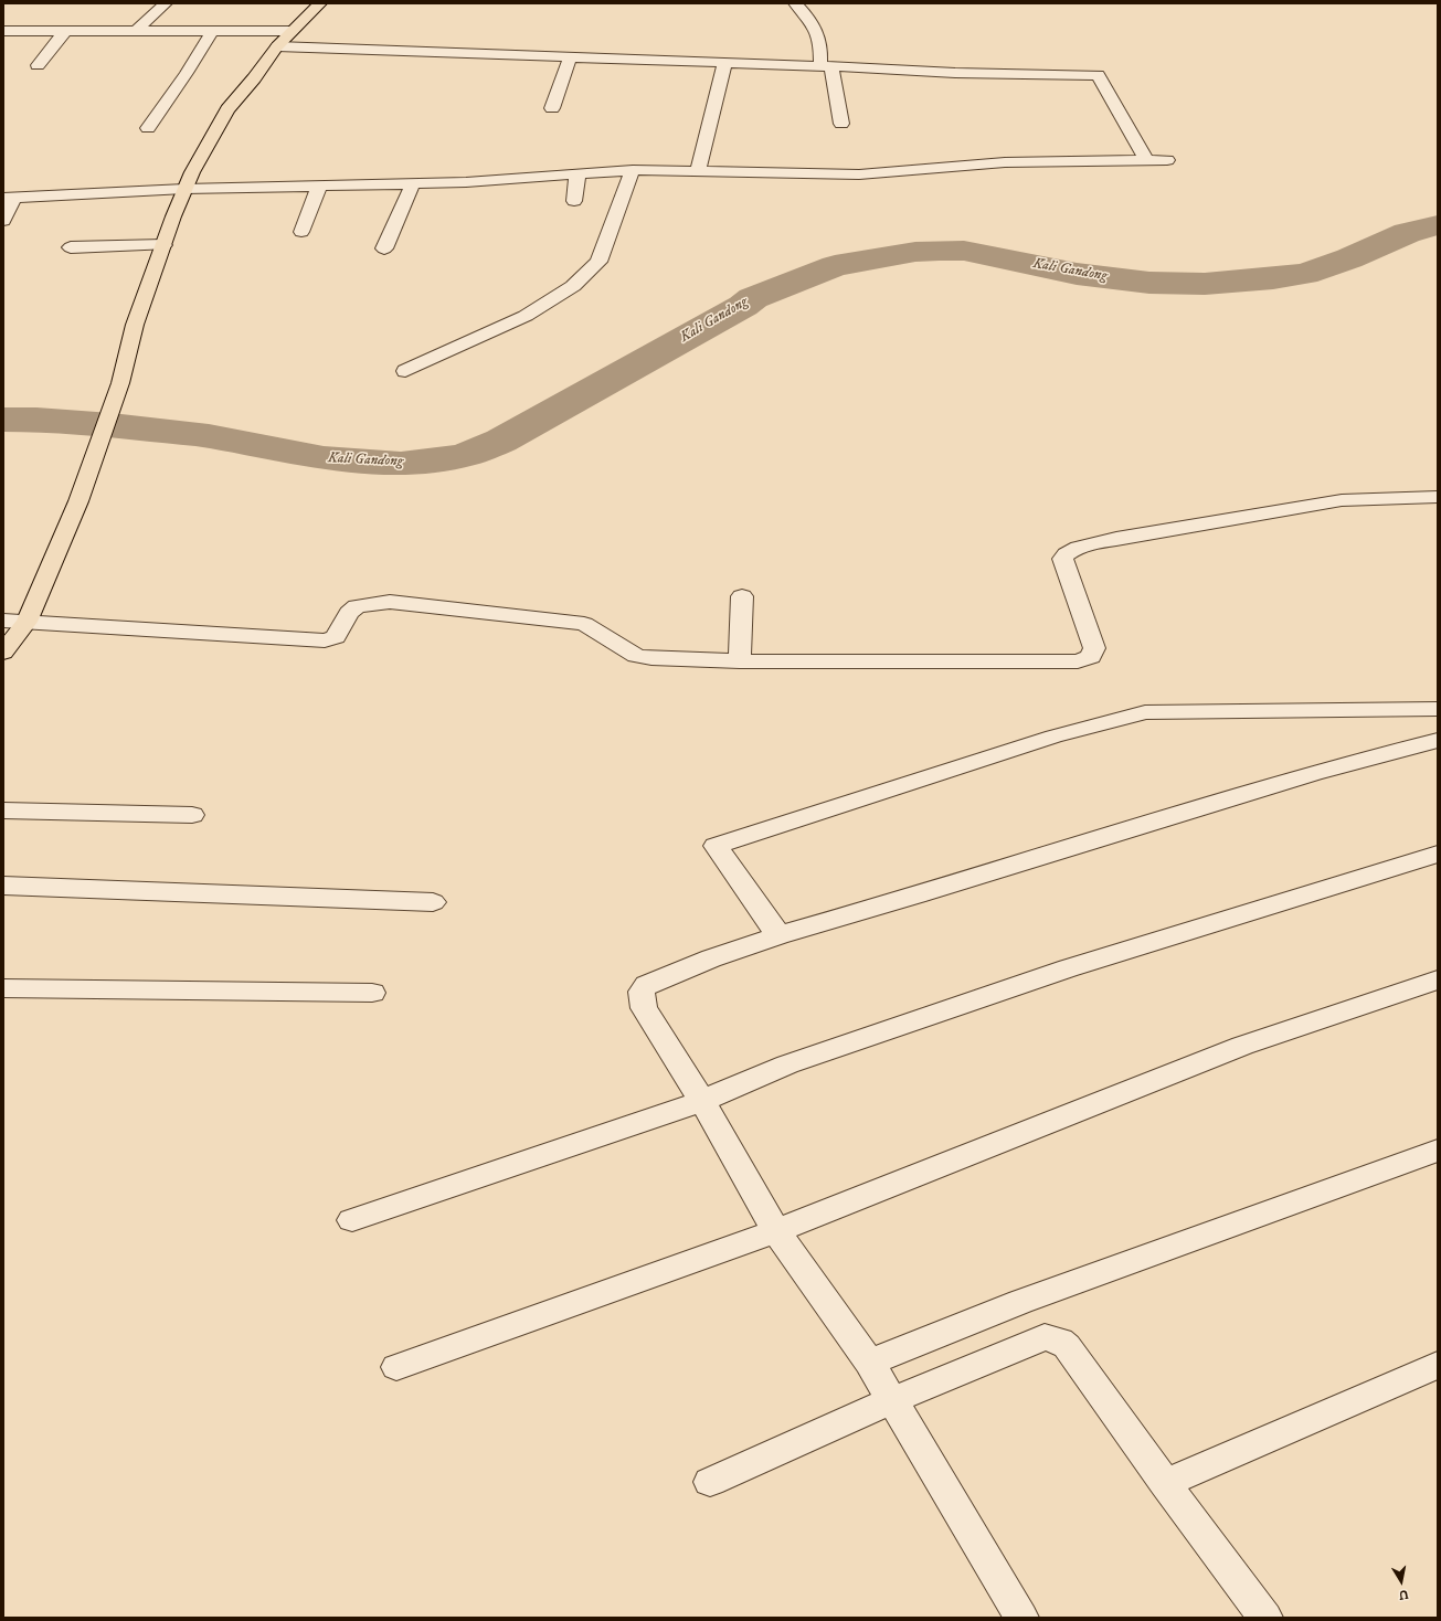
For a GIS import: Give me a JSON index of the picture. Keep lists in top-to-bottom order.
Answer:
{
  "water": ["Kali Gandong"],
  "north": "bottom"
}
